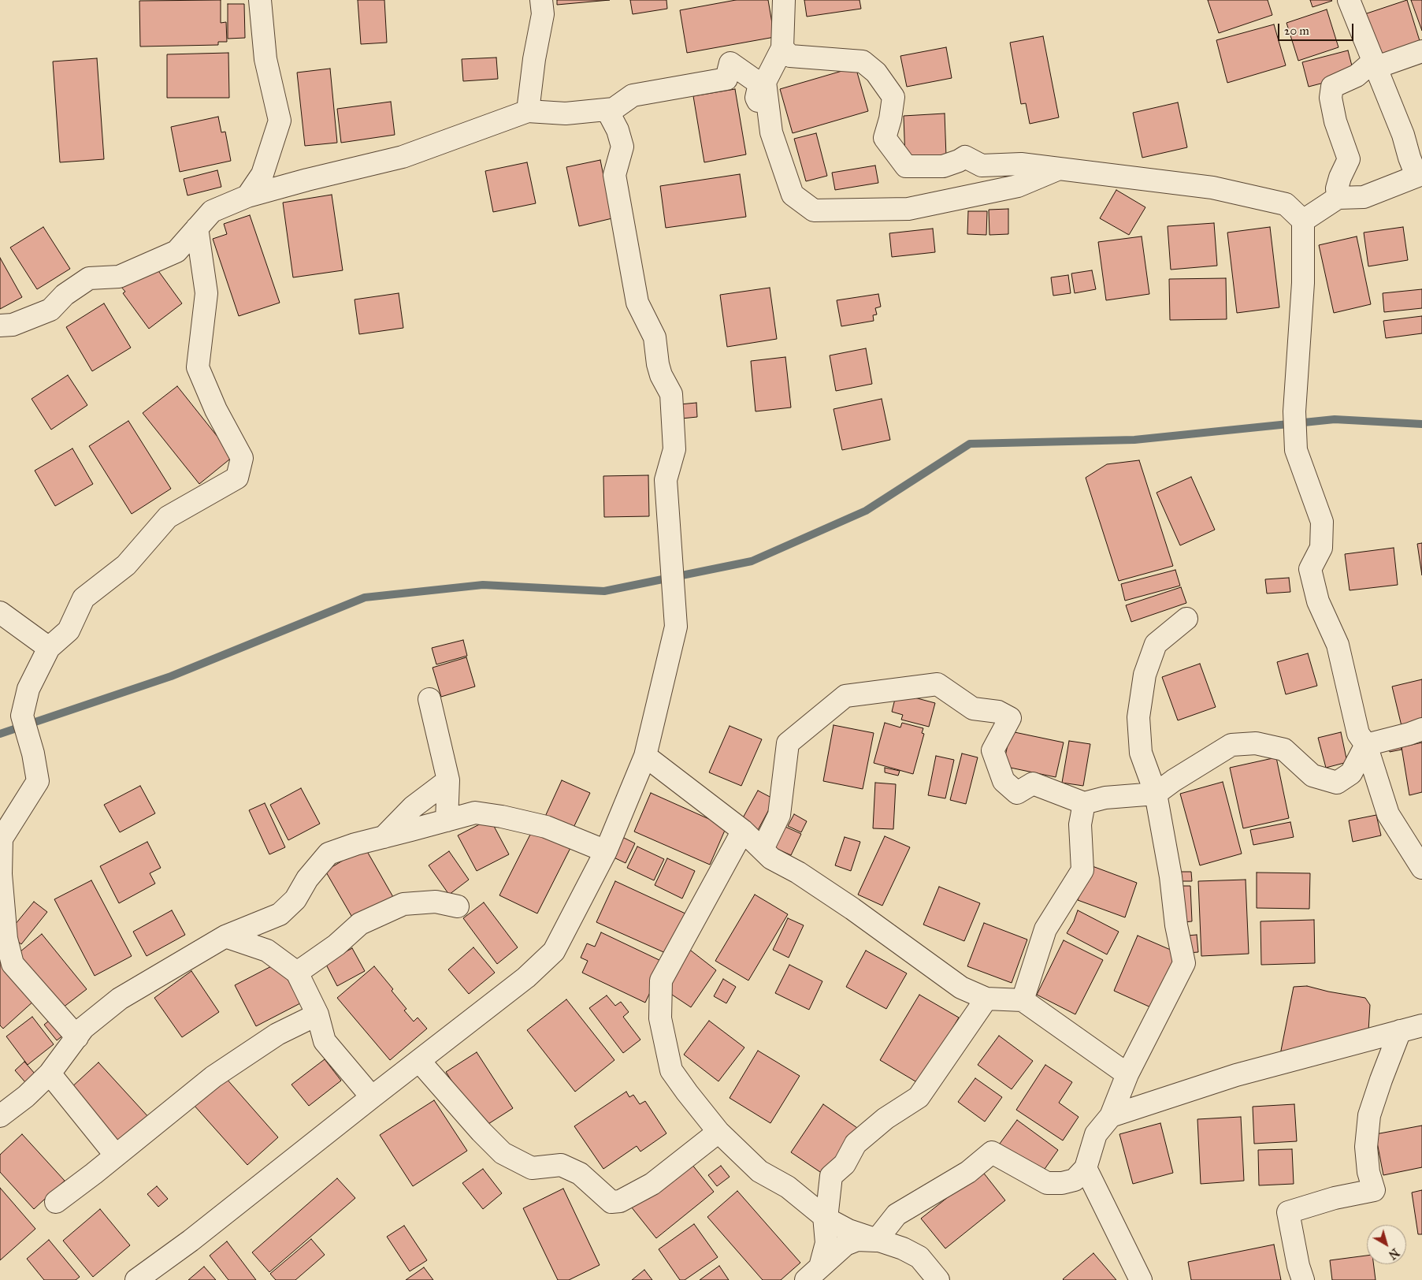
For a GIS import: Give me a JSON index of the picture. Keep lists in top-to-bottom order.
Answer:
{
  "scale_bar": "20 m",
  "north": "bottom right"
}
